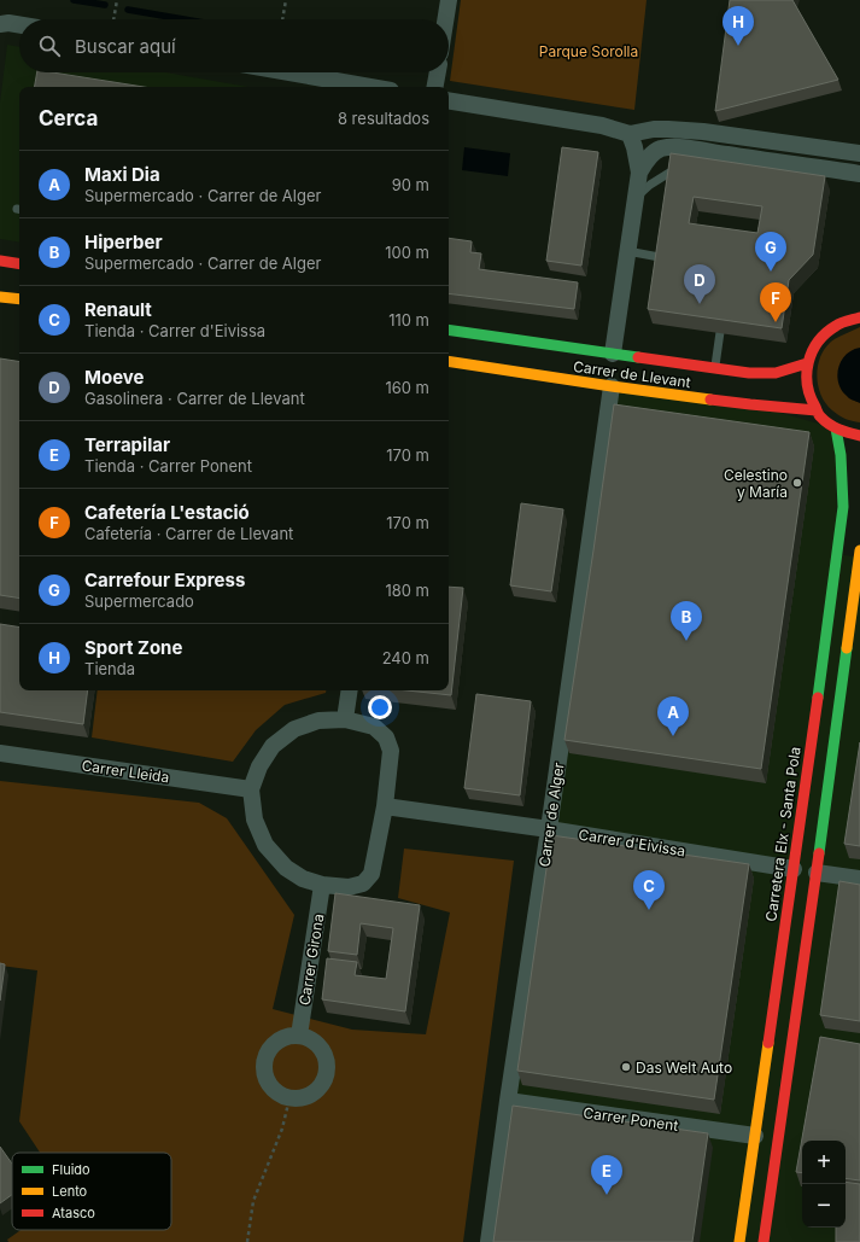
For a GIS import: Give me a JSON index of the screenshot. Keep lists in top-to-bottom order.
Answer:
{
  "streets": {
    "main road": ["Carrer de Llevant", "Carretera Elx - Santa Pola"],
    "street": [
      "Carrer Lleida",
      "Carrer de Alger",
      "Carrer d'Eivissa",
      "Carrer Girona",
      "Carrer Ponent"
    ]
  },
  "crossings": [
    ["Carrer de Llevant", "Carrer de Alger"],
    ["Carrer Lleida", "Carrer d'Eivissa"],
    ["Carrer Lleida", "Carrer Girona"],
    ["Carrer de Alger", "Carrer d'Eivissa"],
    ["Carrer de Alger", "Carrer Ponent"],
    ["Carretera Elx - Santa Pola", "Carrer d'Eivissa"],
    ["Carretera Elx - Santa Pola", "Carrer Ponent"],
    ["Carrer d'Eivissa", "Carrer Girona"]
  ],
  "parks": ["Parque Sorolla"],
  "places": ["Celestino y María", "Das Welt Auto"],
  "legend": ["Fluido", "Lento", "Atasco"],
  "page": {
    "pins": [
      "H",
      "G",
      "D",
      "F",
      "B",
      "A",
      "C",
      "E"
    ],
    "search": "Buscar aquí",
    "heading": ["Cerca", "8 resultados"],
    "list": [
      {
        "mark": "A",
        "name": "Maxi Dia",
        "note": "Supermercado · Carrer de Alger",
        "value": "90 m"
      },
      {
        "mark": "B",
        "name": "Hiperber",
        "note": "Supermercado · Carrer de Alger",
        "value": "100 m"
      },
      {
        "mark": "C",
        "name": "Renault",
        "note": "Tienda · Carrer d'Eivissa",
        "value": "110 m"
      },
      {
        "mark": "D",
        "name": "Moeve",
        "note": "Gasolinera · Carrer de Llevant",
        "value": "160 m"
      },
      {
        "mark": "E",
        "name": "Terrapilar",
        "note": "Tienda · Carrer Ponent",
        "value": "170 m"
      },
      {
        "mark": "F",
        "name": "Cafetería L'estació",
        "note": "Cafetería · Carrer de Llevant",
        "value": "170 m"
      },
      {
        "mark": "G",
        "name": "Carrefour Express",
        "note": "Supermercado",
        "value": "180 m"
      },
      {
        "mark": "H",
        "name": "Sport Zone",
        "note": "Tienda",
        "value": "240 m"
      }
    ],
    "map_buttons": ["+", "−"]
  }
}
